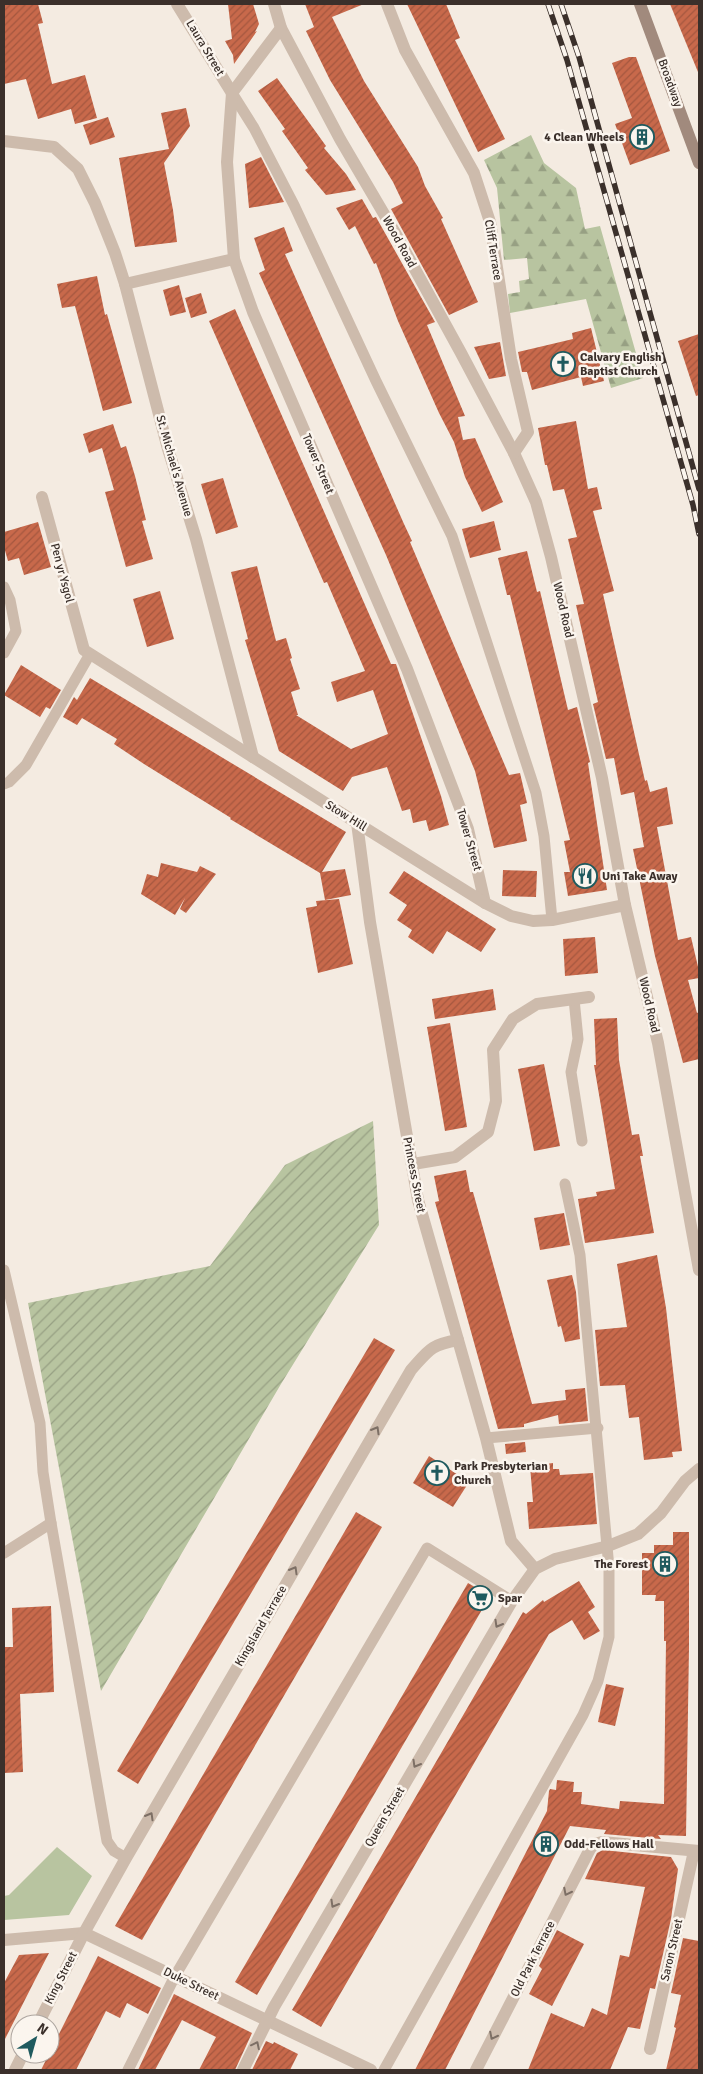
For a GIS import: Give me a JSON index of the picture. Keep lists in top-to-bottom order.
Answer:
{
  "streets": {
    "main road": ["Broadway"],
    "street": [
      "Laura Street",
      "Wood Road",
      "Cliff Terrace",
      "Tower Street",
      "St. Michael's Avenue",
      "Pen yr Ysgol",
      "Stow Hill",
      "Princess Street",
      "Kingsland Terrace",
      "Queen Street",
      "Saron Street",
      "Old Park Terrace",
      "King Street",
      "Duke Street"
    ]
  },
  "crossings": [
    ["Laura Street", "Tower Street"],
    ["Wood Road", "Cliff Terrace"],
    ["Wood Road", "Stow Hill"],
    ["Tower Street", "Stow Hill"],
    ["St. Michael's Avenue", "Stow Hill"],
    ["Pen yr Ysgol", "Stow Hill"],
    ["Stow Hill", "Princess Street"],
    ["Princess Street", "Kingsland Terrace"],
    ["Princess Street", "Queen Street"],
    ["Kingsland Terrace", "King Street"],
    ["Kingsland Terrace", "Duke Street"],
    ["Queen Street", "Duke Street"],
    ["Saron Street", "Old Park Terrace"],
    ["King Street", "Duke Street"]
  ],
  "one_way": ["Kingsland Terrace", "Old Park Terrace"],
  "places": {
    "building": ["4 Clean Wheels", "The Forest", "Odd-Fellows Hall"],
    "church": ["Calvary English Baptist Church", "Park Presbyterian Church"],
    "restaurant": ["Uni Take Away"],
    "supermarket": ["Spar"]
  },
  "north": "top right"
}
